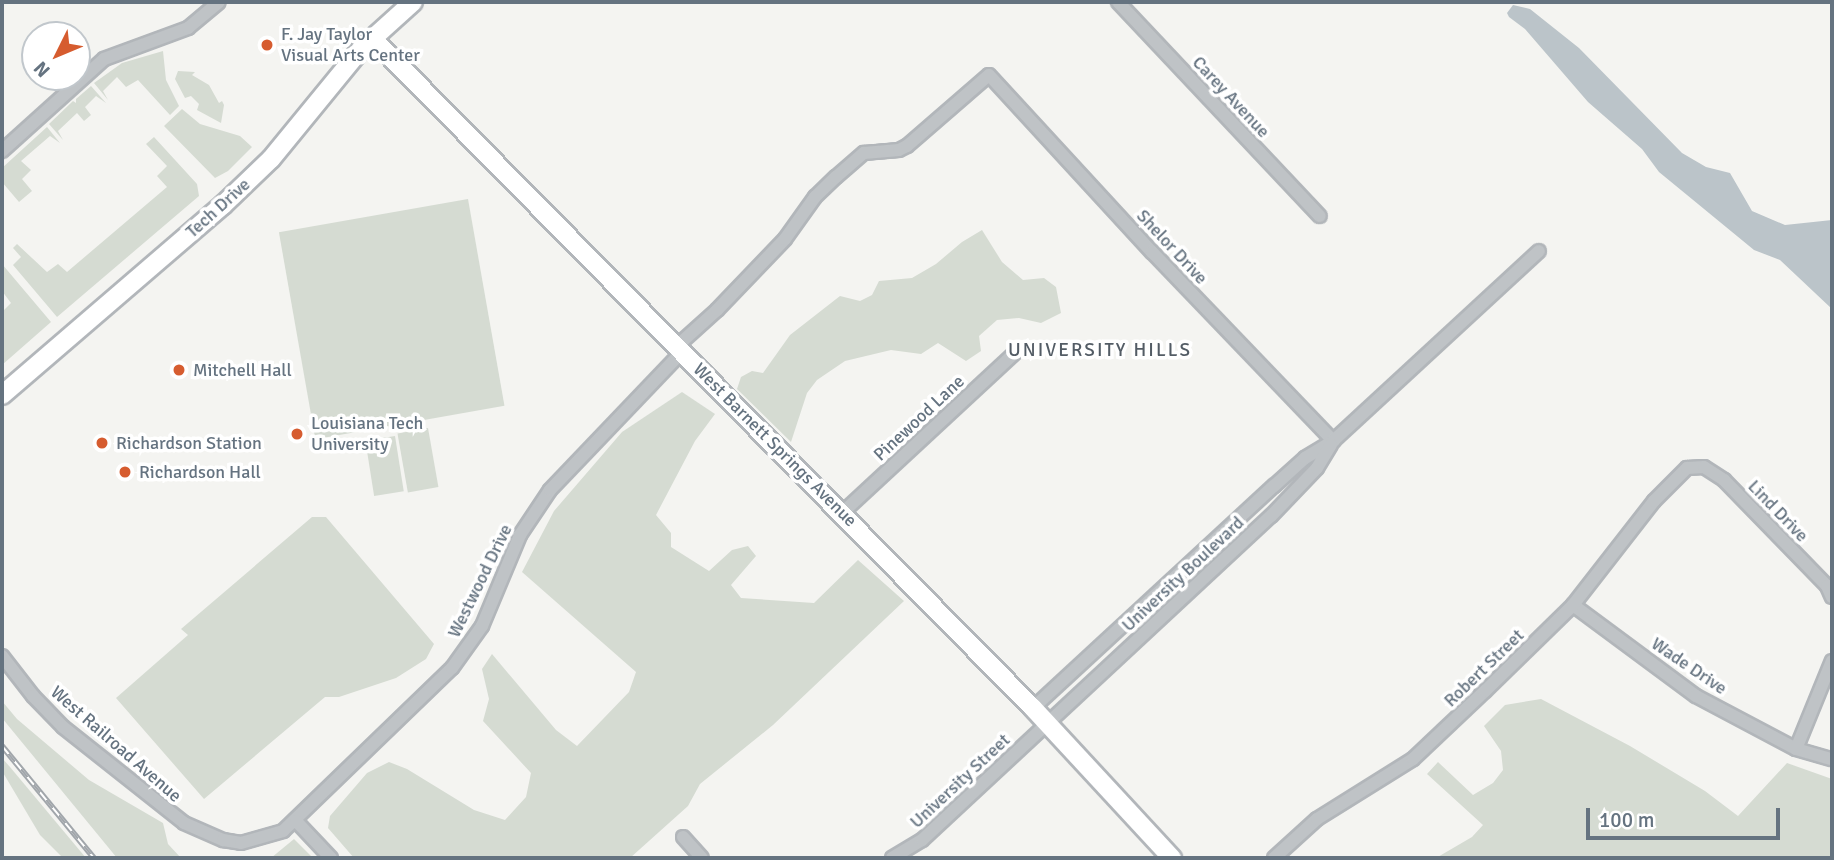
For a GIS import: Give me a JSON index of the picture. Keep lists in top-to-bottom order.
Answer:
{
  "streets": {
    "street": [
      "Carey Avenue",
      "Tech Drive",
      "Shelor Drive",
      "Pinewood Lane",
      "West Barnett Springs Avenue",
      "Lind Drive",
      "University Boulevard",
      "Westwood Drive",
      "Wade Drive",
      "Robert Street",
      "West Railroad Avenue",
      "University Street"
    ]
  },
  "crossings": [
    ["Tech Drive", "West Barnett Springs Avenue"],
    ["Shelor Drive", "University Boulevard"],
    ["Shelor Drive", "Westwood Drive"],
    ["Pinewood Lane", "West Barnett Springs Avenue"],
    ["West Barnett Springs Avenue", "University Boulevard"],
    ["West Barnett Springs Avenue", "Westwood Drive"],
    ["West Barnett Springs Avenue", "University Street"],
    ["Lind Drive", "Robert Street"],
    ["University Boulevard", "University Street"],
    ["Westwood Drive", "West Railroad Avenue"],
    ["Wade Drive", "Robert Street"]
  ],
  "districts": ["UNIVERSITY HILLS"],
  "places": [
    "F. Jay Taylor Visual Arts Center",
    "Mitchell Hall",
    "Louisiana Tech University",
    "Richardson Station",
    "Richardson Hall"
  ],
  "scale_bar": "100 m",
  "north": "bottom left"
}
